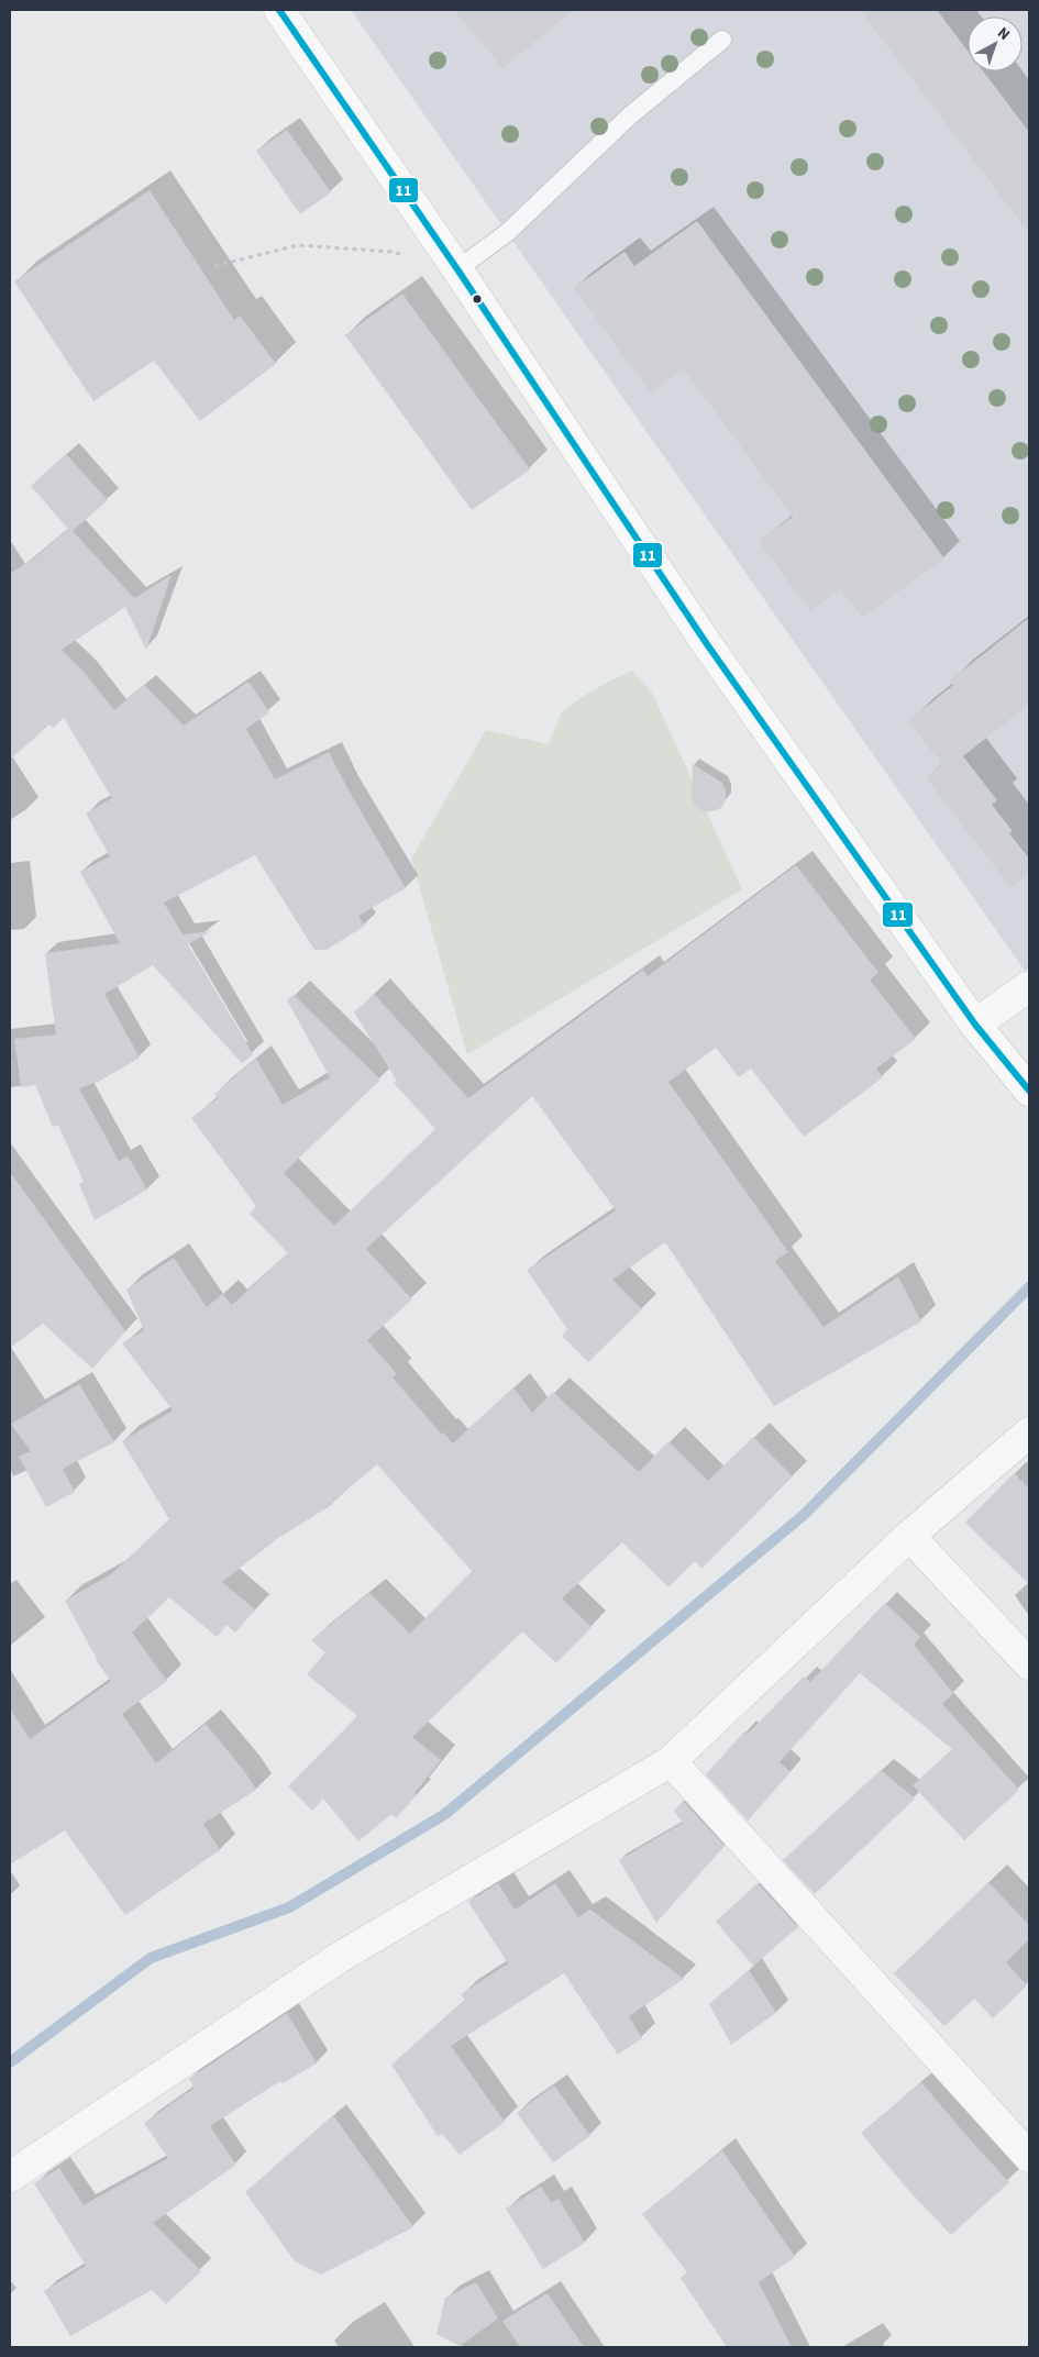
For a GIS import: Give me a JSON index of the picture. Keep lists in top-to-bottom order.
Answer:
{
  "lines": ["transit line 11"],
  "north": "top right"
}
